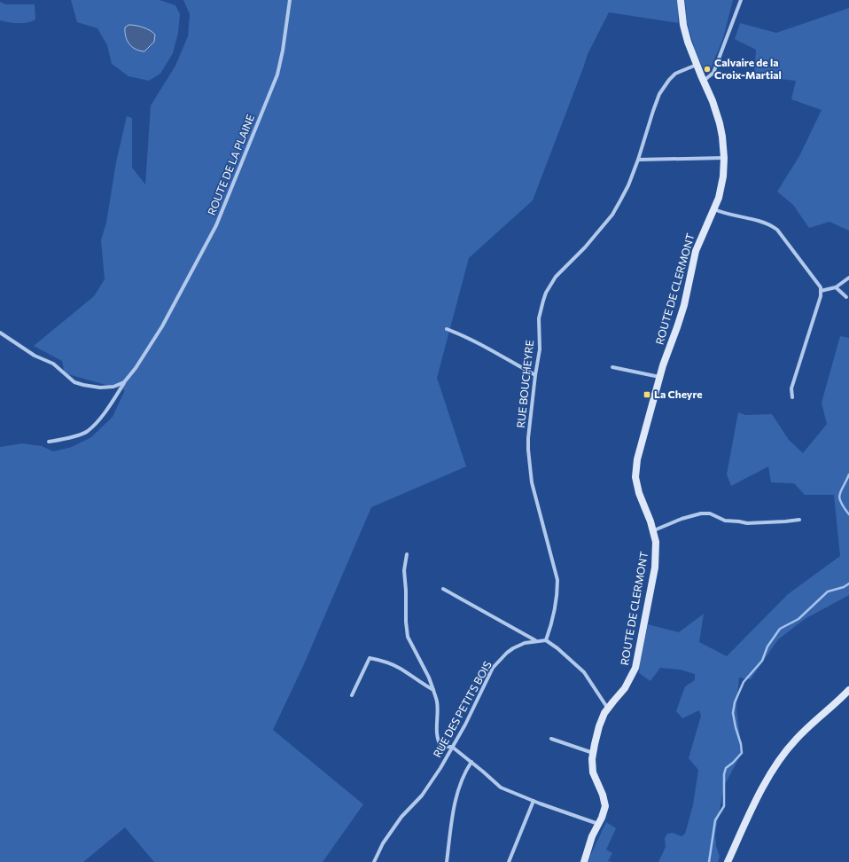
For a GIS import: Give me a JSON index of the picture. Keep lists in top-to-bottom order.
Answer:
{
  "streets": {
    "street": [
      "ROUTE DE LA PLAINE",
      "ROUTE DE CLERMONT",
      "RUE BOUCHEYRE",
      "RUE DES PETITS BOIS"
    ]
  },
  "crossings": [
    ["ROUTE DE CLERMONT", "RUE BOUCHEYRE"],
    ["RUE BOUCHEYRE", "RUE DES PETITS BOIS"]
  ],
  "places": {
    "other": ["Calvaire de la Croix-Martial"],
    "transit": ["La Cheyre"]
  }
}
